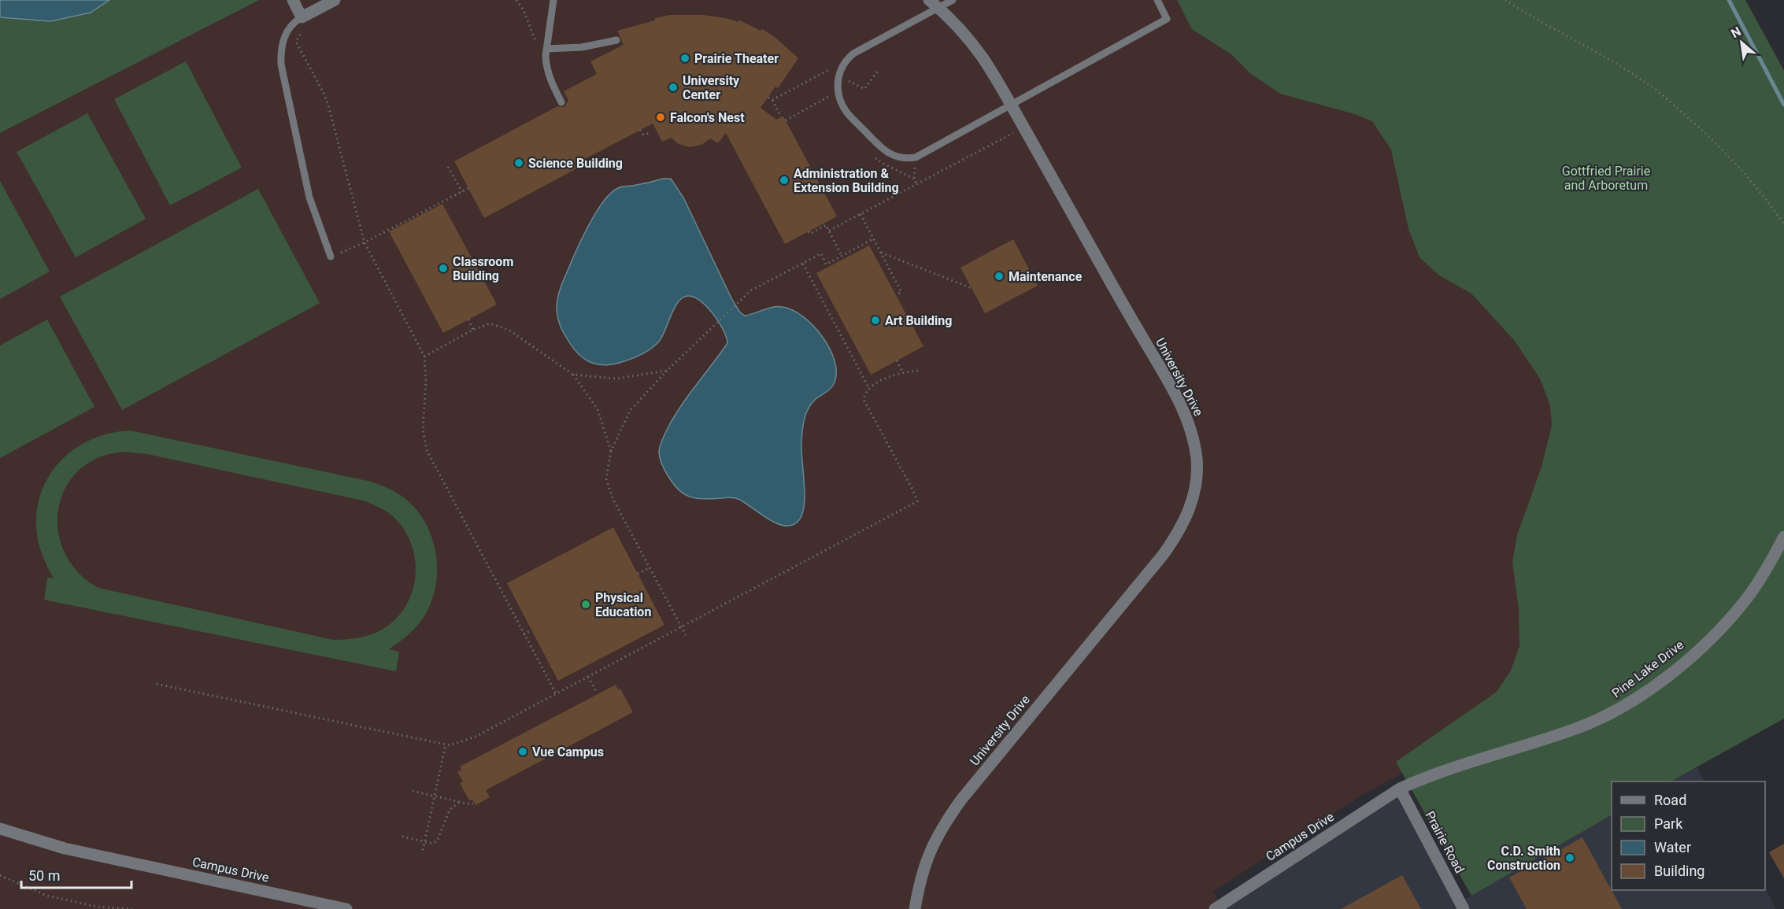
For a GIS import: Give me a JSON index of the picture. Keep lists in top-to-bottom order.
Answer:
{
  "streets": {
    "street": [
      "University Drive",
      "Pine Lake Drive",
      "Campus Drive",
      "Prairie Road"
    ]
  },
  "crossings": [
    ["Pine Lake Drive", "Campus Drive"],
    ["Pine Lake Drive", "Prairie Road"],
    ["Campus Drive", "Prairie Road"]
  ],
  "parks": ["Gottfried Prairie and Arboretum"],
  "places": [
    "Prairie Theater",
    "University Center",
    "Falcon's Nest",
    "Science Building",
    "Administration & Extension Building",
    "Classroom Building",
    "Maintenance",
    "Art Building",
    "Physical Education",
    "Vue Campus",
    "C.D. Smith Construction"
  ],
  "legend": [
    "Road",
    "Park",
    "Water",
    "Building"
  ],
  "scale_bar": "50 m",
  "north": "top left"
}
